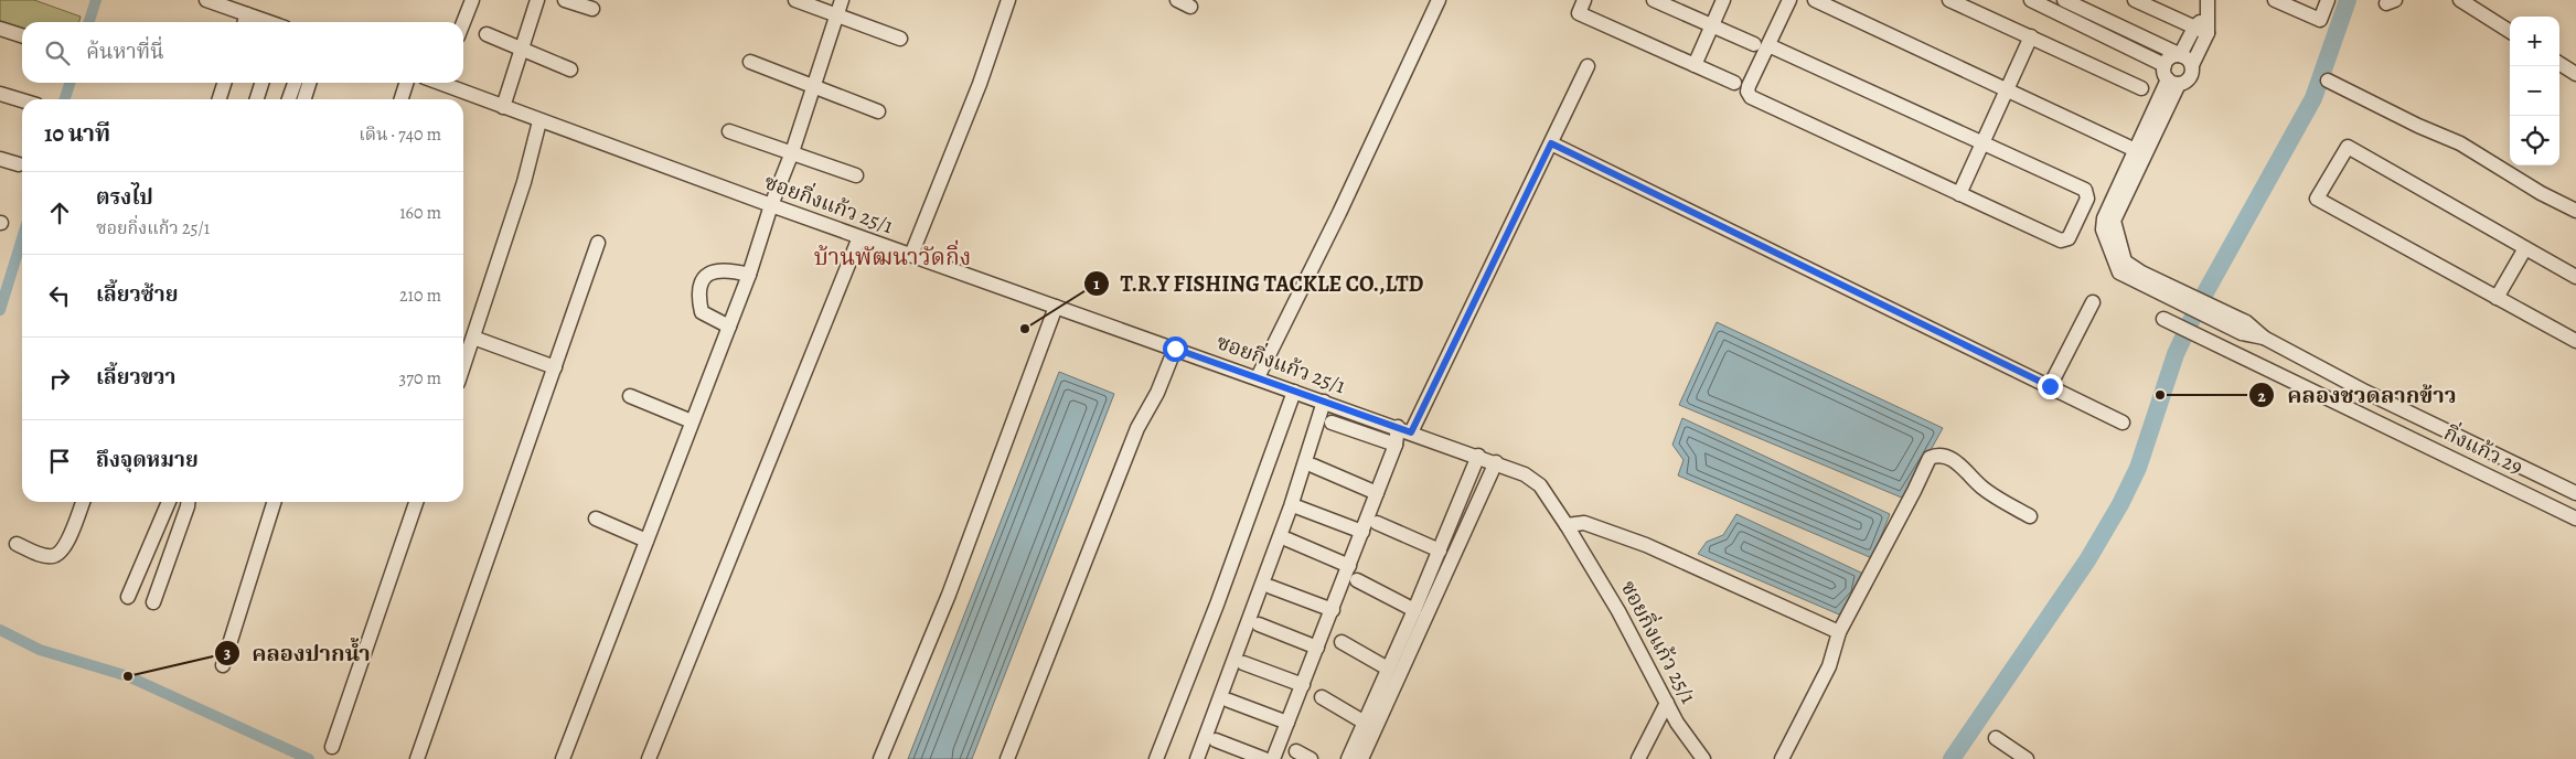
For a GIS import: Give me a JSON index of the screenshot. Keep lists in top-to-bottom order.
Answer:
{
  "streets": {
    "street": ["ซอยกิ่งแก้ว 25/1", "กิ่งแก้ว 29"]
  },
  "districts": ["บ้านพัฒนาวัดกิ่ง"],
  "places": ["T.R.Y FISHING TACKLE CO.,LTD", "คลองชวดลากข้าว", "คลองปากน้ำ"],
  "page": {
    "map_buttons": ["+", "−"],
    "search": "ค้นหาที่นี่",
    "heading": ["10 นาที", "เดิน · 740 m"],
    "list": [
      ["ตรงไป", "ซอยกิ่งแก้ว 25/1", "160 m"],
      ["เลี้ยวซ้าย", "210 m"],
      ["เลี้ยวขวา", "370 m"],
      "ถึงจุดหมาย"
    ]
  }
}
